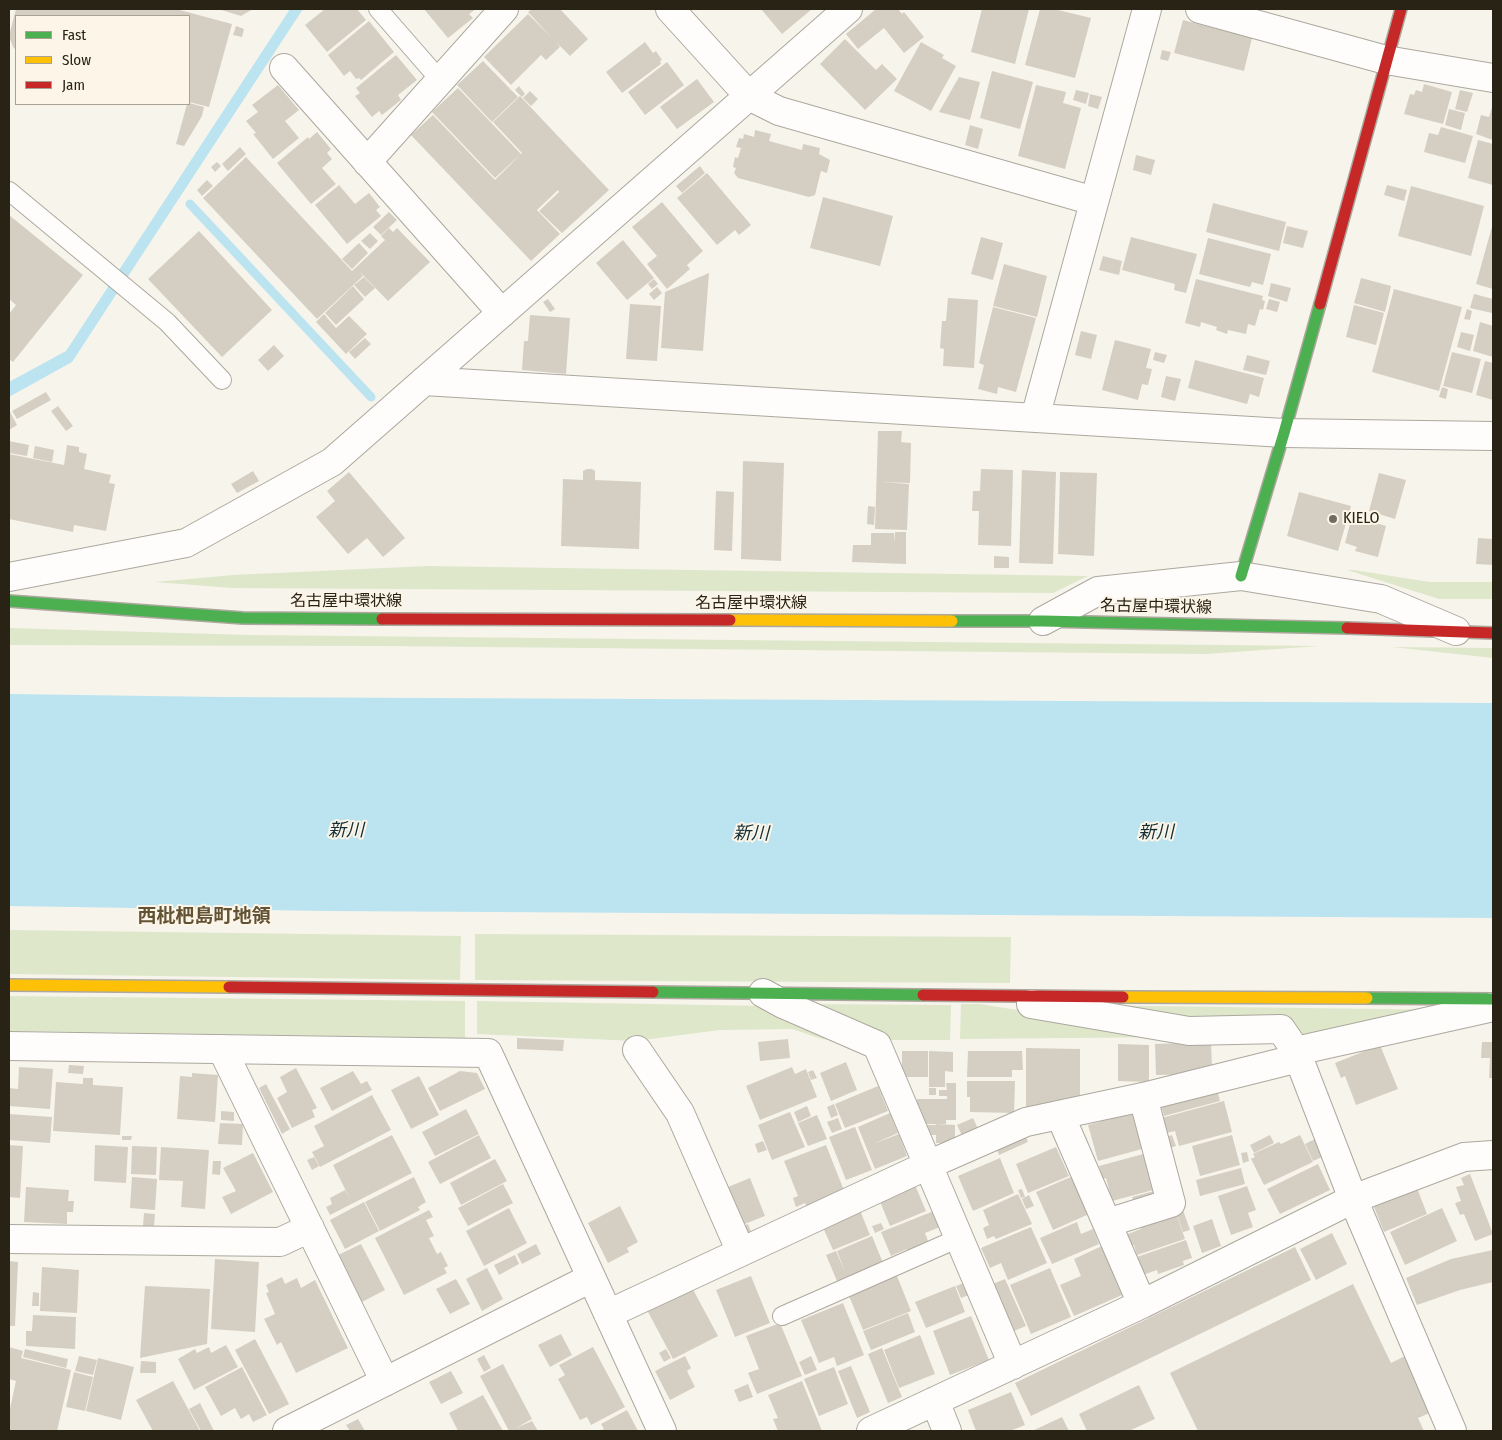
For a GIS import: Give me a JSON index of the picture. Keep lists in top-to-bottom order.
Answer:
{
  "streets": {
    "street": ["名古屋中環状線"]
  },
  "districts": ["西枇杷島町地領"],
  "water": ["新川"],
  "places": ["KIELO"],
  "legend": ["Fast", "Slow", "Jam"]
}
